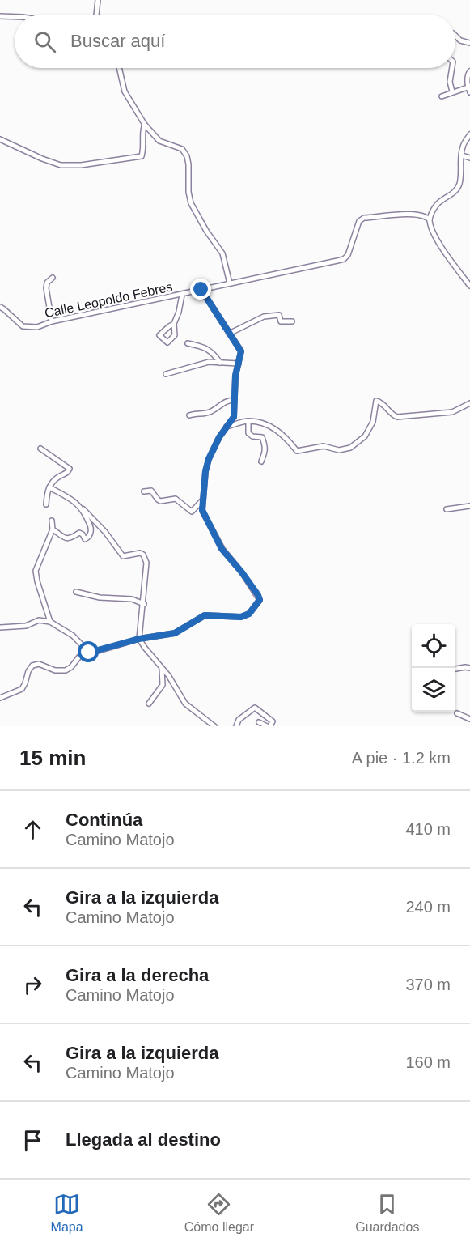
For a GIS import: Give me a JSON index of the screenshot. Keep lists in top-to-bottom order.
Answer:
{
  "streets": {
    "street": ["Calle Leopoldo Febres"]
  },
  "page": {
    "search": "Buscar aquí",
    "heading": ["15 min", "A pie · 1.2 km"],
    "list": [
      ["Continúa", "Camino Matojo", "410 m"],
      ["Gira a la izquierda", "Camino Matojo", "240 m"],
      ["Gira a la derecha", "Camino Matojo", "370 m"],
      ["Gira a la izquierda", "Camino Matojo", "160 m"],
      "Llegada al destino"
    ],
    "nav": ["Mapa", "Cómo llegar", "Guardados"]
  }
}
